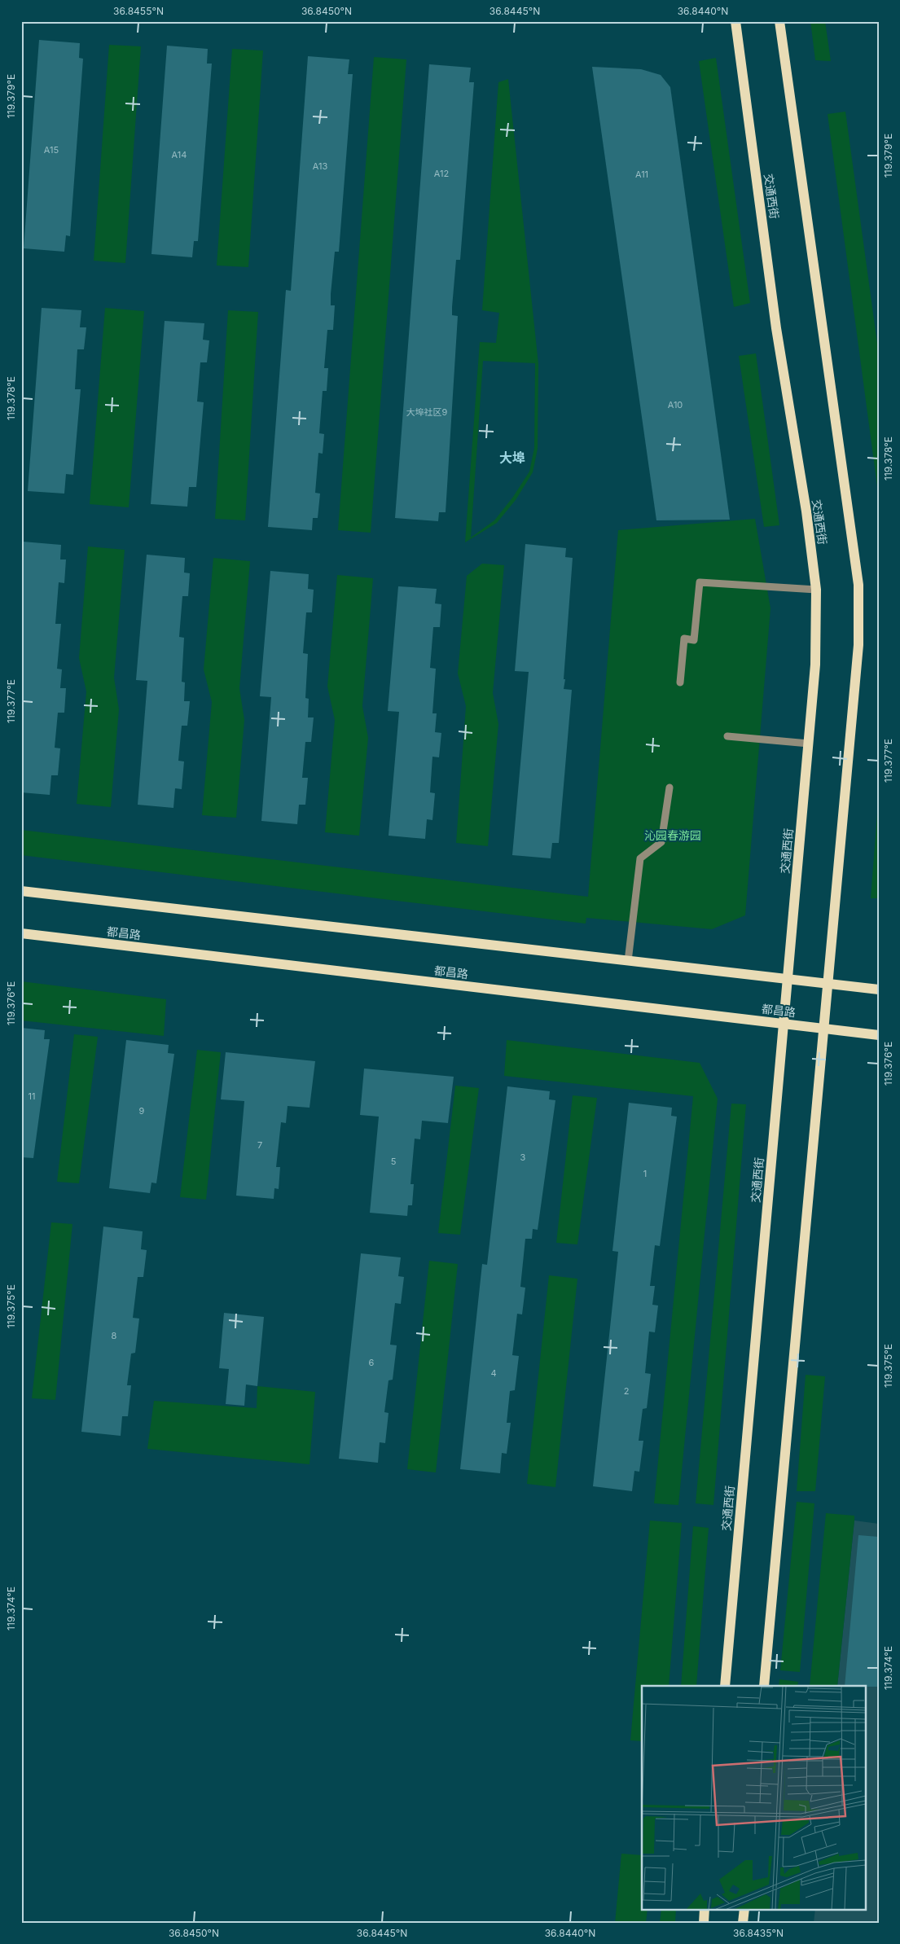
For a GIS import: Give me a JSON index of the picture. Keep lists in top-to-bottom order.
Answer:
{
  "streets": {
    "main road": ["交通西街", "都昌路"]
  },
  "crossings": [
    ["交通西街", "都昌路"]
  ],
  "districts": ["大埠"],
  "parks": ["沁园春游园"],
  "house_numbers": [
    "A15",
    "A14",
    "A13",
    "A12",
    "A11",
    "A10",
    "大埠社区9",
    "11",
    "9",
    "7",
    "3",
    "5",
    "1",
    "8",
    "6",
    "4",
    "2"
  ],
  "coordinates": [
    "36.8455°N",
    "36.8450°N",
    "36.8445°N",
    "36.8440°N",
    "119.379°E",
    "119.378°E",
    "119.377°E",
    "119.376°E",
    "119.375°E",
    "119.374°E",
    "36.8435°N"
  ]
}
